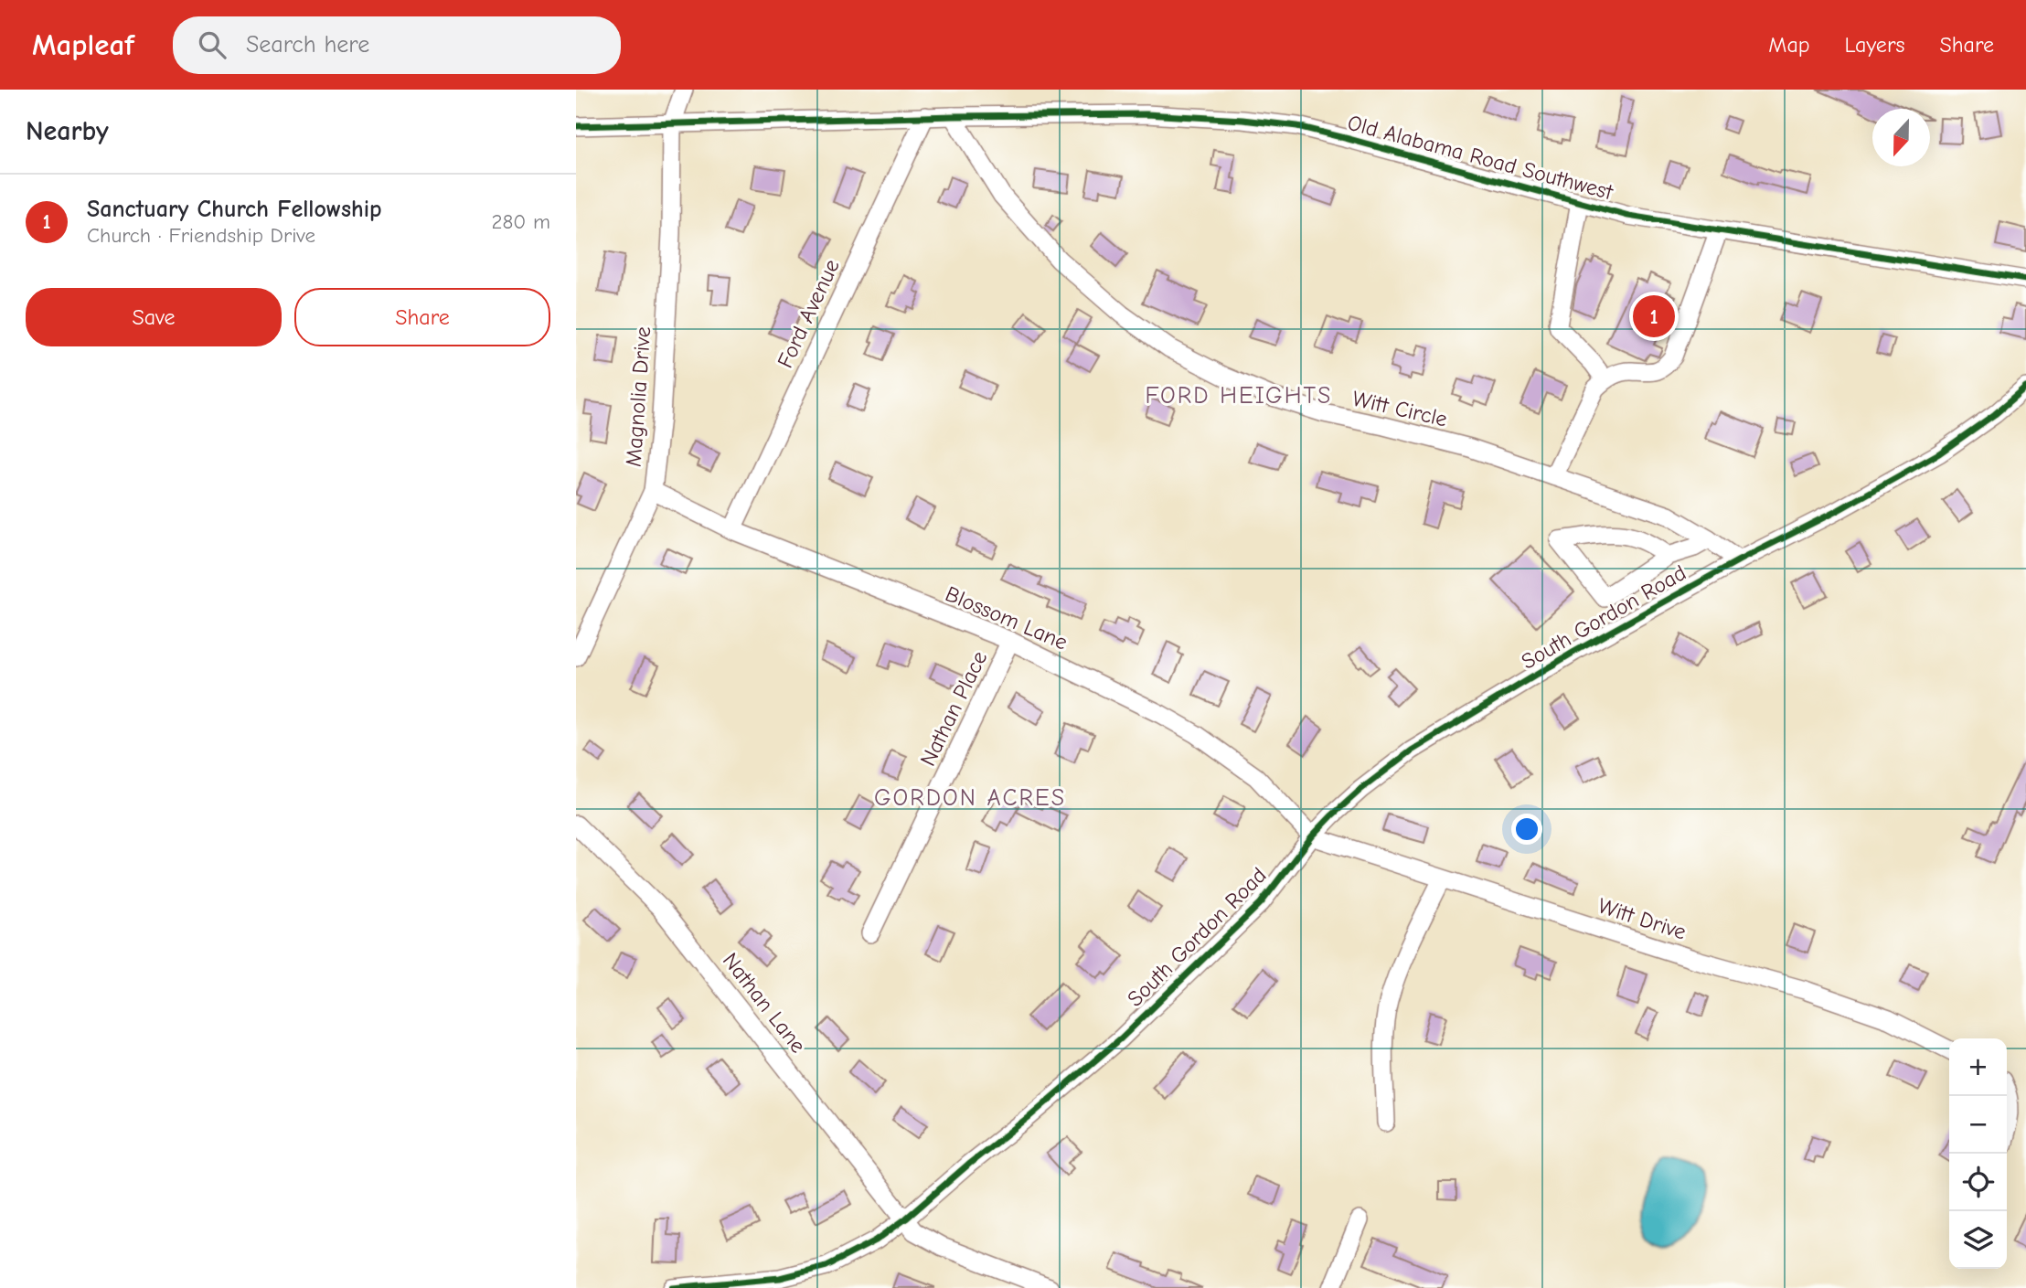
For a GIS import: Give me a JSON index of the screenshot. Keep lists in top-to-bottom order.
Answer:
{
  "streets": {
    "street": [
      "Old Alabama Road Southwest",
      "Ford Avenue",
      "Magnolia Drive",
      "Witt Circle",
      "South Gordon Road",
      "Blossom Lane",
      "Nathan Place",
      "Witt Drive",
      "Nathan Lane"
    ]
  },
  "crossings": [
    ["Old Alabama Road Southwest", "Ford Avenue"],
    ["Old Alabama Road Southwest", "Magnolia Drive"],
    ["Old Alabama Road Southwest", "Witt Circle"],
    ["Ford Avenue", "Blossom Lane"],
    ["Magnolia Drive", "Blossom Lane"],
    ["Witt Circle", "South Gordon Road"],
    ["South Gordon Road", "Blossom Lane"],
    ["South Gordon Road", "Witt Drive"],
    ["South Gordon Road", "Nathan Lane"],
    ["Blossom Lane", "Nathan Place"],
    ["Blossom Lane", "Witt Drive"]
  ],
  "districts": ["FORD HEIGHTS", "GORDON ACRES"],
  "north": "bottom",
  "page": {
    "header": "Mapleaf",
    "search": "Search here",
    "nav": ["Map", "Layers", "Share"],
    "heading": "Nearby",
    "list": [
      {
        "mark": "1",
        "name": "Sanctuary Church Fellowship",
        "note": "Church · Friendship Drive",
        "value": "280 m"
      }
    ],
    "buttons": ["Save", "Share"],
    "pins": "1",
    "map_buttons": ["+", "−"]
  }
}
